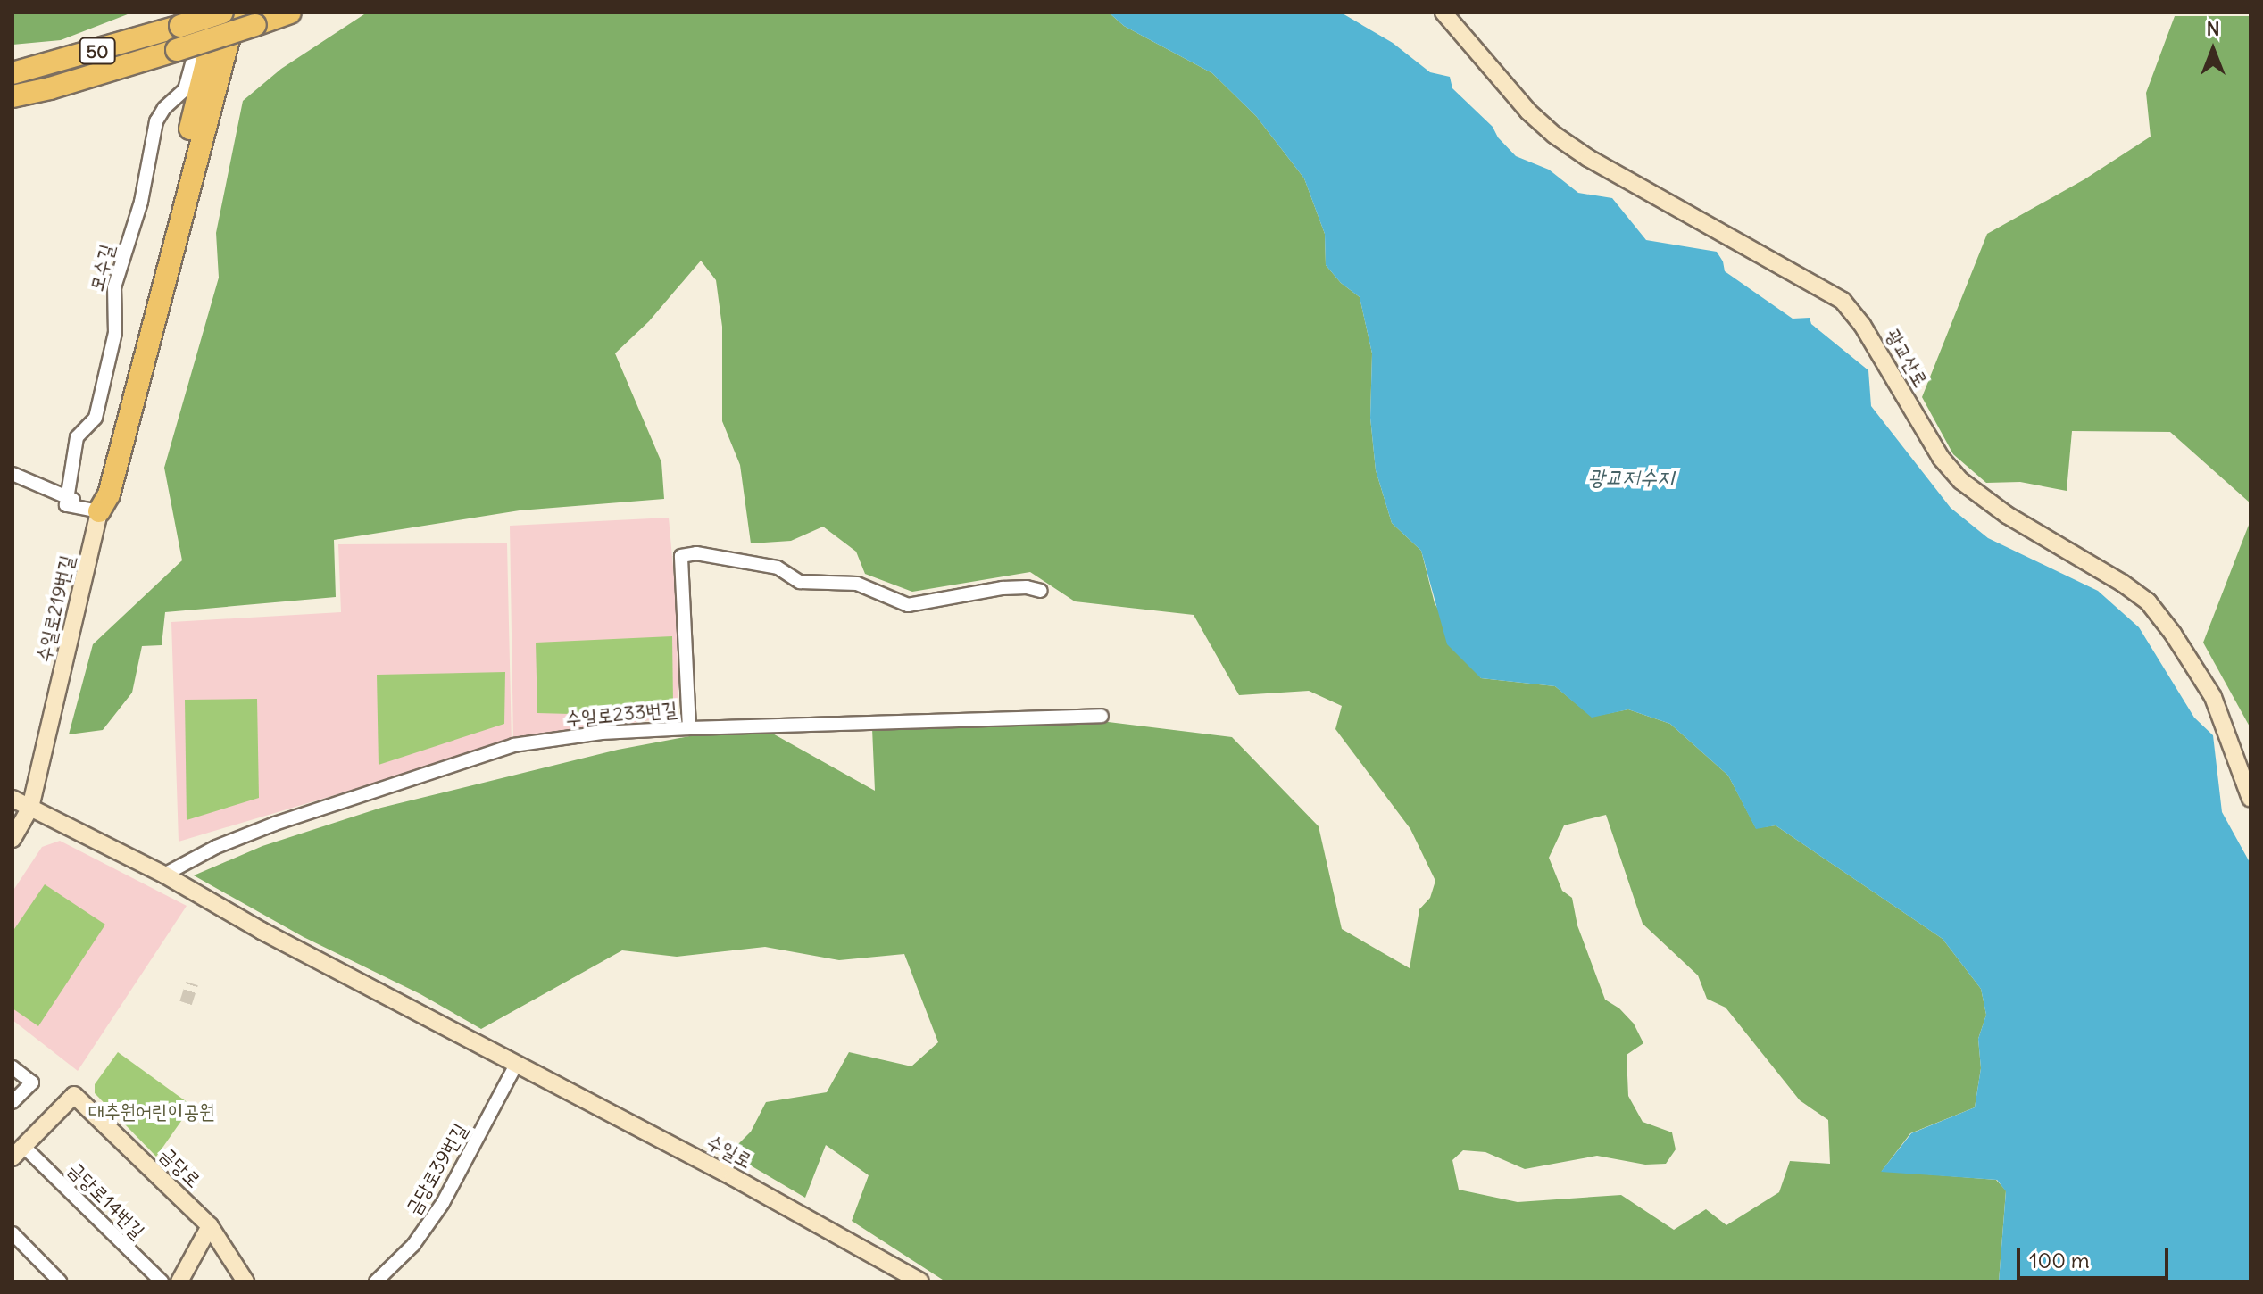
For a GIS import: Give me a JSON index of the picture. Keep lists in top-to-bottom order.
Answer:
{
  "streets": {
    "highway": ["50"],
    "street": [
      "모수길",
      "광교산로",
      "수일로219번길",
      "수일로233번길",
      "수일로",
      "금당로",
      "금당로39번길",
      "금당로14번길"
    ]
  },
  "crossings": [
    ["수일로219번길", "수일로"],
    ["수일로233번길", "수일로"],
    ["수일로", "금당로39번길"],
    ["금당로", "금당로14번길"]
  ],
  "water": ["광교저수지"],
  "parks": ["대추원어린이공원"],
  "scale_bar": "100 m",
  "north": "top"
}
